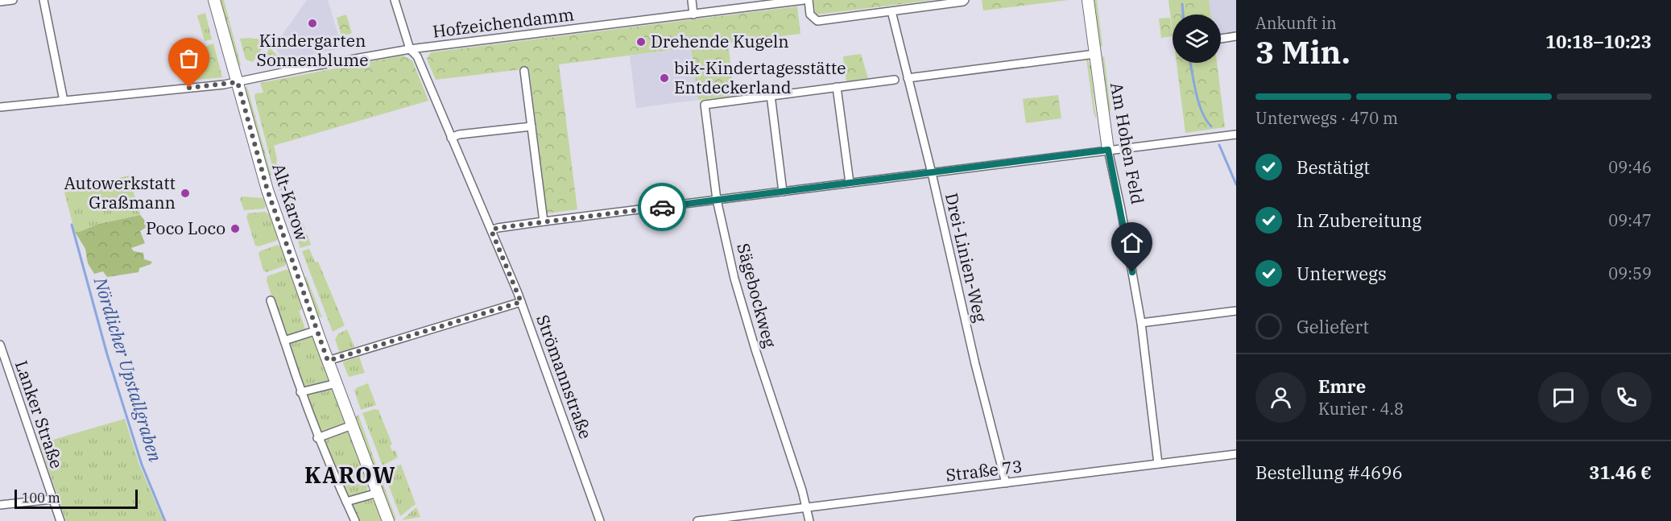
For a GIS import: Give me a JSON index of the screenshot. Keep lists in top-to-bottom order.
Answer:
{
  "streets": {
    "main road": ["Am Hohen Feld", "Alt-Karow"],
    "street": [
      "Hofzeichendamm",
      "Drei-Linien-Weg",
      "Sägebockweg",
      "Strömannstraße",
      "Lanker Straße",
      "Straße 73"
    ]
  },
  "crossings": [
    ["Hofzeichendamm", "Alt-Karow"],
    ["Hofzeichendamm", "Strömannstraße"],
    ["Am Hohen Feld", "Straße 73"],
    ["Drei-Linien-Weg", "Straße 73"],
    ["Sägebockweg", "Straße 73"]
  ],
  "districts": ["KAROW"],
  "water": ["Nördlicher Upstallgraben"],
  "places": [
    "Kindergarten Sonnenblume",
    "Drehende Kugeln",
    "bik-Kindertagesstätte Entdeckerland",
    "Autowerkstatt Graßmann",
    "Poco Loco"
  ],
  "scale_bar": "100 m",
  "page": {
    "heading": ["3 Min.", "Ankunft in", "10:18–10:23"],
    "panel": [
      "Emre",
      "Kurier · 4.8",
      "Bestellung #4696",
      "31.46 €"
    ],
    "bar": "Unterwegs · 470 m",
    "list": [
      ["Bestätigt", "09:46"],
      ["In Zubereitung", "09:47"],
      ["Unterwegs", "09:59"],
      "Geliefert"
    ],
    "scale": "100 m"
  }
}
